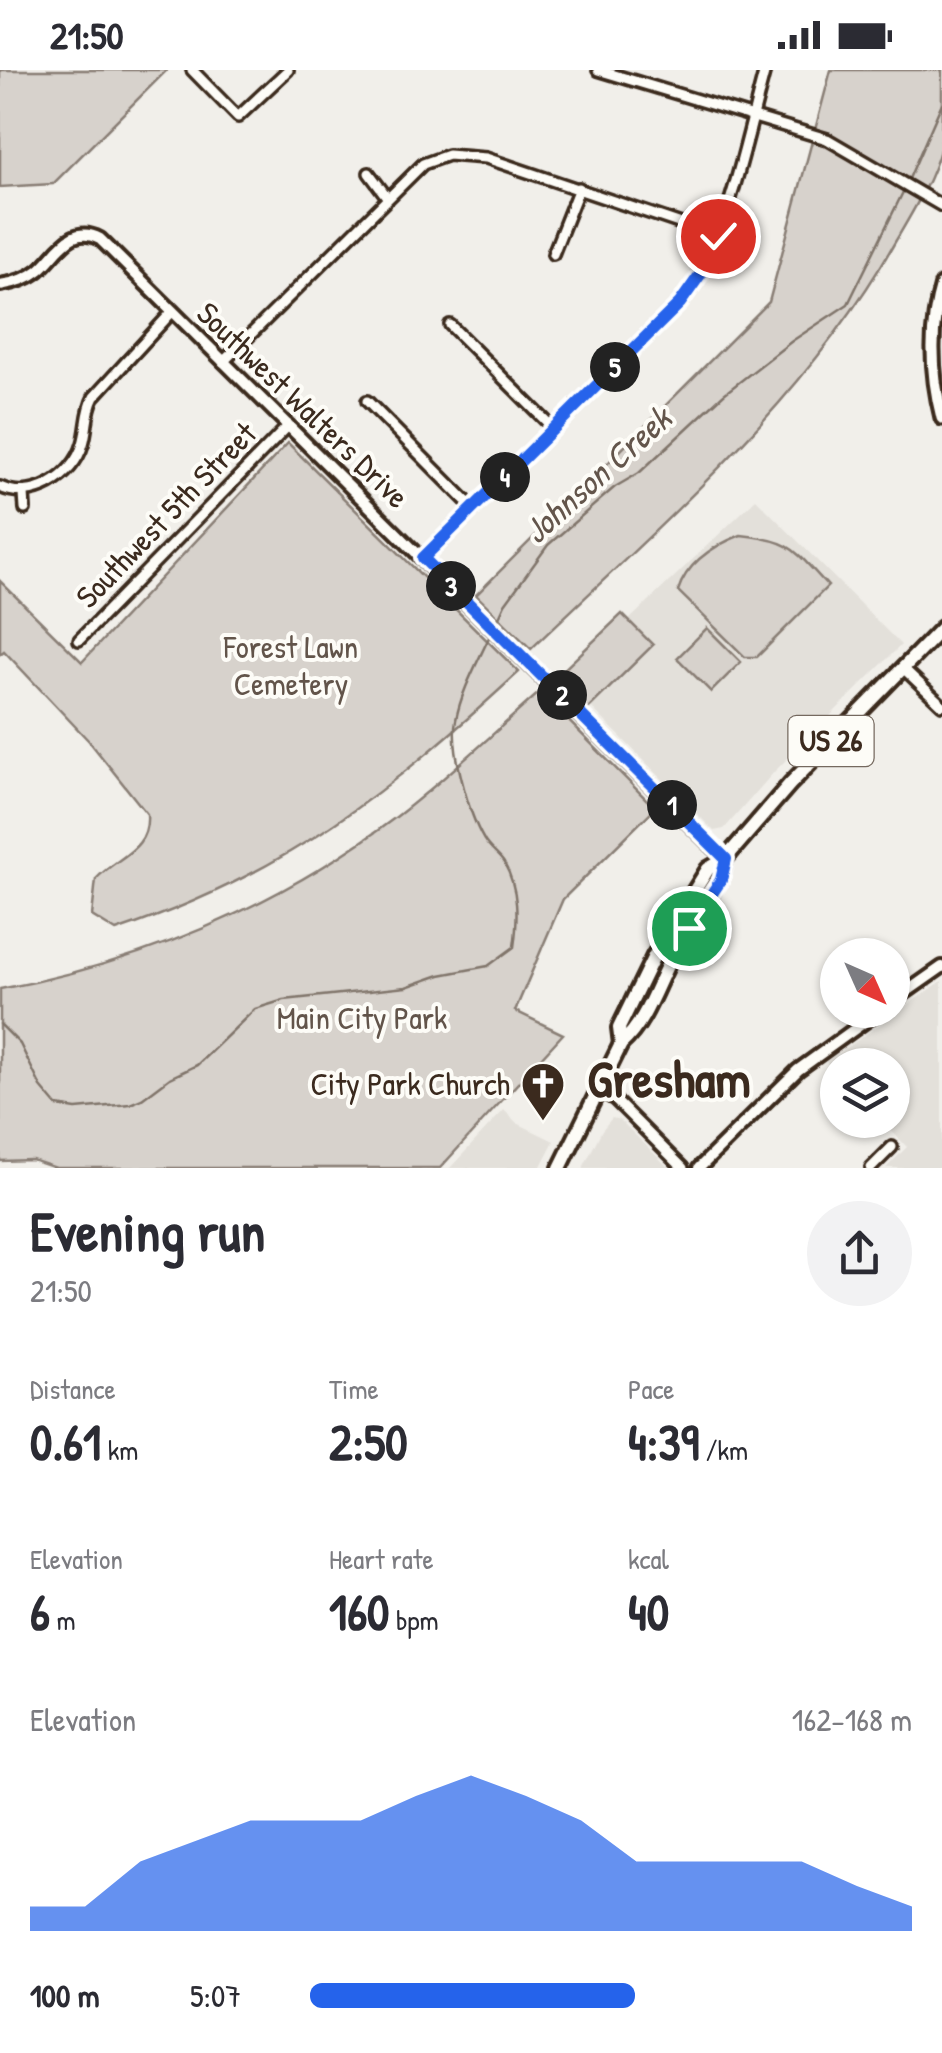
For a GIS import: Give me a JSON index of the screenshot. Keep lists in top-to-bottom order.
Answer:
{
  "streets": {
    "main road": ["US 26"],
    "street": ["Southwest Walters Drive", "Southwest 5th Street"]
  },
  "crossings": [
    ["Southwest Walters Drive", "Southwest 5th Street"],
    ["Southwest Walters Drive", "US 26"]
  ],
  "districts": ["Gresham"],
  "water": ["Johnson Creek"],
  "parks": ["Forest Lawn Cemetery", "Main City Park"],
  "places": {
    "church": ["City Park Church"]
  },
  "north": "bottom right",
  "page": {
    "status": "21:50",
    "pins": [
      "5",
      "4",
      "3",
      "2",
      "1"
    ],
    "heading": ["Evening run", "21:50"],
    "stats": [
      ["Distance", "0.61 km"],
      ["Time", "2:50"],
      ["Pace", "4:39 /km"],
      ["Elevation", "6 m"],
      ["Heart rate", "160 bpm"],
      ["kcal", "40"]
    ],
    "chart": ["Elevation", "162–168 m"],
    "list": [
      {
        "name": "100 m",
        "note": "5:07"
      }
    ]
  }
}
